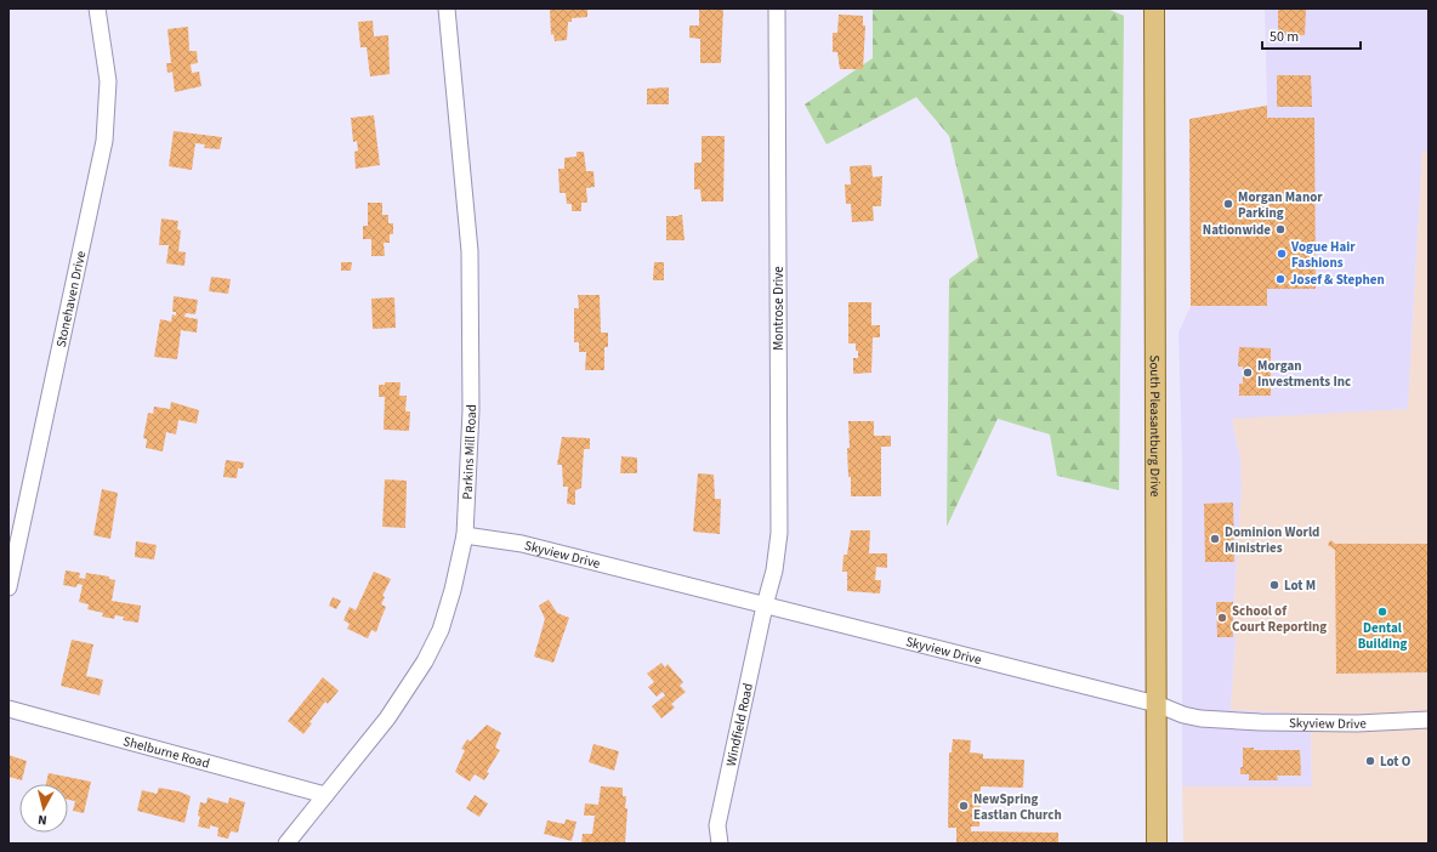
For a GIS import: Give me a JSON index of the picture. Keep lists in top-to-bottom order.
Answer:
{
  "streets": {
    "main road": ["South Pleasantburg Drive"],
    "street": [
      "Stonehaven Drive",
      "Montrose Drive",
      "Parkins Mill Road",
      "Skyview Drive",
      "Windfield Road",
      "Shelburne Road"
    ]
  },
  "crossings": [
    ["Montrose Drive", "Skyview Drive"],
    ["Montrose Drive", "Windfield Road"],
    ["South Pleasantburg Drive", "Skyview Drive"],
    ["Parkins Mill Road", "Skyview Drive"],
    ["Parkins Mill Road", "Shelburne Road"],
    ["Skyview Drive", "Windfield Road"]
  ],
  "places": [
    "Morgan Manor Parking",
    "Nationwide",
    "Vogue Hair Fashions",
    "Josef & Stephen",
    "Morgan Investments Inc",
    "Dominion World Ministries",
    "Lot M",
    "Dental Building",
    "School of Court Reporting",
    "Lot O",
    "NewSpring Eastlan Church"
  ],
  "scale_bar": "50 m",
  "north": "bottom"
}
